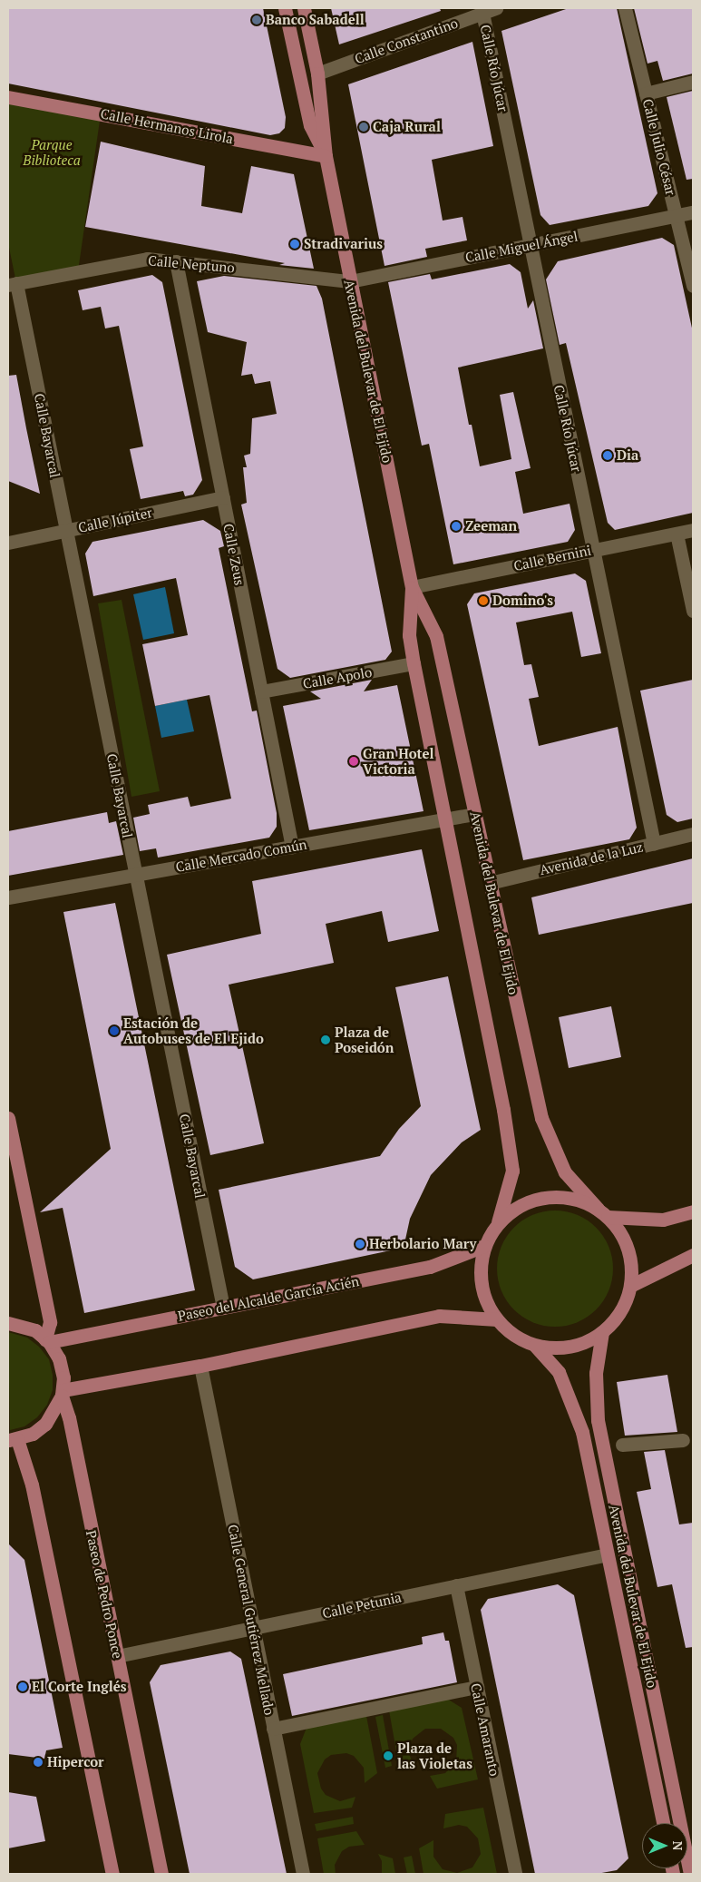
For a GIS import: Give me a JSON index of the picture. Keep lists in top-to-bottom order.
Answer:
{
  "streets": {
    "main road": [
      "Calle Hermanos Lirola",
      "Avenida del Bulevar de El Ejido",
      "Paseo del Alcalde García Acién",
      "Paseo de Pedro Ponce"
    ],
    "street": [
      "Calle Constantino",
      "Calle Río Júcar",
      "Calle Julio César",
      "Calle Miguel Ángel",
      "Calle Neptuno",
      "Calle Bayarcal",
      "Calle Júpiter",
      "Calle Zeus",
      "Calle Bernini",
      "Calle Apolo",
      "Calle Mercado Común",
      "Avenida de la Luz",
      "Calle Petunia",
      "Calle General Gutiérrez Mellado",
      "Calle Amaranto"
    ]
  },
  "crossings": [
    ["Calle Constantino", "Calle Río Júcar"],
    ["Calle Constantino", "Avenida del Bulevar de El Ejido"],
    ["Calle Río Júcar", "Calle Miguel Ángel"],
    ["Calle Río Júcar", "Calle Bernini"],
    ["Calle Río Júcar", "Avenida de la Luz"],
    ["Calle Hermanos Lirola", "Avenida del Bulevar de El Ejido"],
    ["Calle Julio César", "Calle Miguel Ángel"],
    ["Calle Miguel Ángel", "Calle Neptuno"],
    ["Calle Miguel Ángel", "Avenida del Bulevar de El Ejido"],
    ["Calle Neptuno", "Avenida del Bulevar de El Ejido"],
    ["Calle Neptuno", "Calle Bayarcal"],
    ["Calle Neptuno", "Calle Zeus"],
    ["Avenida del Bulevar de El Ejido", "Calle Bernini"],
    ["Avenida del Bulevar de El Ejido", "Calle Apolo"],
    ["Avenida del Bulevar de El Ejido", "Calle Mercado Común"],
    ["Avenida del Bulevar de El Ejido", "Avenida de la Luz"],
    ["Avenida del Bulevar de El Ejido", "Paseo del Alcalde García Acién"],
    ["Avenida del Bulevar de El Ejido", "Calle Petunia"],
    ["Calle Bayarcal", "Calle Júpiter"],
    ["Calle Bayarcal", "Calle Mercado Común"],
    ["Calle Bayarcal", "Paseo del Alcalde García Acién"],
    ["Calle Júpiter", "Calle Zeus"],
    ["Calle Zeus", "Calle Apolo"],
    ["Calle Zeus", "Calle Mercado Común"],
    ["Paseo del Alcalde García Acién", "Paseo de Pedro Ponce"],
    ["Paseo de Pedro Ponce", "Calle Petunia"],
    ["Calle Petunia", "Calle General Gutiérrez Mellado"],
    ["Calle Petunia", "Calle Amaranto"]
  ],
  "parks": ["Parque Biblioteca"],
  "places": [
    "Banco Sabadell",
    "Caja Rural",
    "Stradivarius",
    "Dia",
    "Zeeman",
    "Domino's",
    "Gran Hotel Victoria",
    "Estación de Autobuses de El Ejido",
    "Plaza de Poseidón",
    "Herbolario Mary",
    "El Corte Inglés",
    "Plaza de las Violetas",
    "Hipercor"
  ],
  "north": "right"
}
